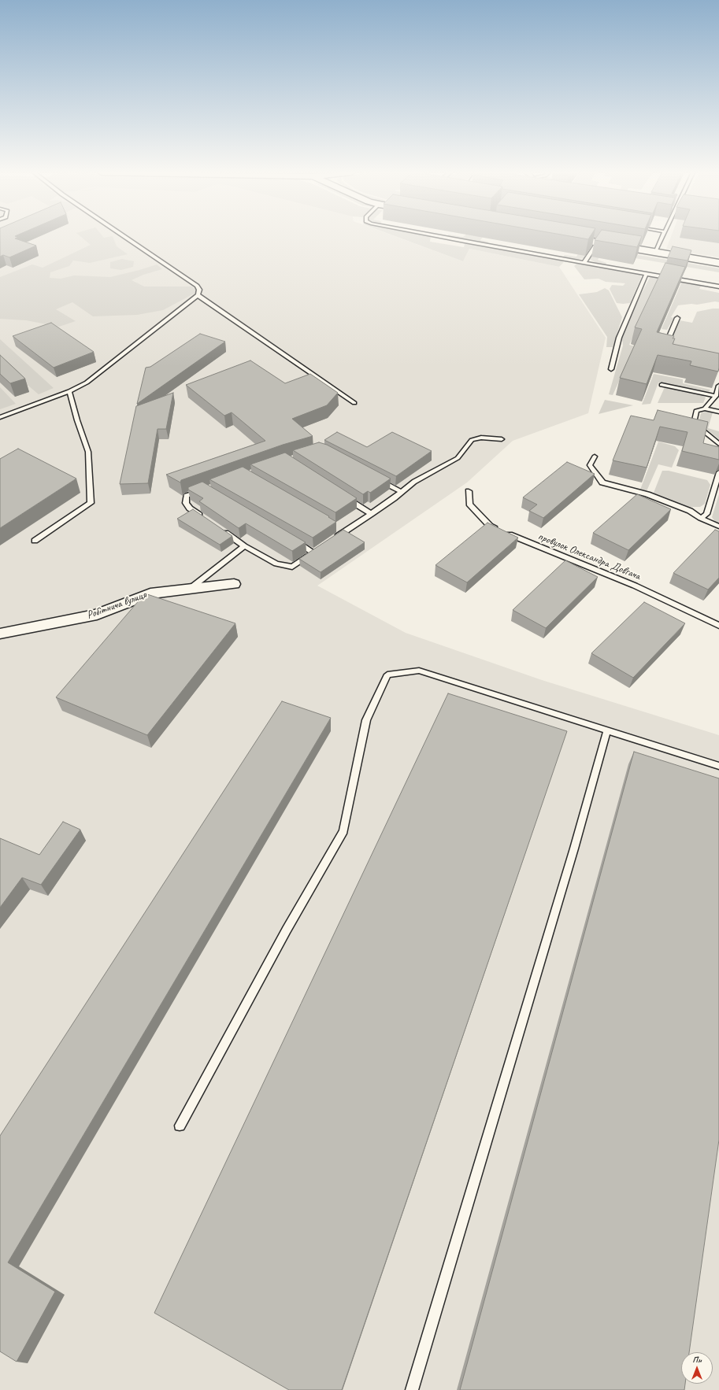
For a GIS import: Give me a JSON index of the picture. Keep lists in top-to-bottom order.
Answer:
{
  "streets": {
    "street": ["Робітнича вулиця"],
    "lane": ["провулок Олександра Довгача"]
  },
  "north": "top"
}
